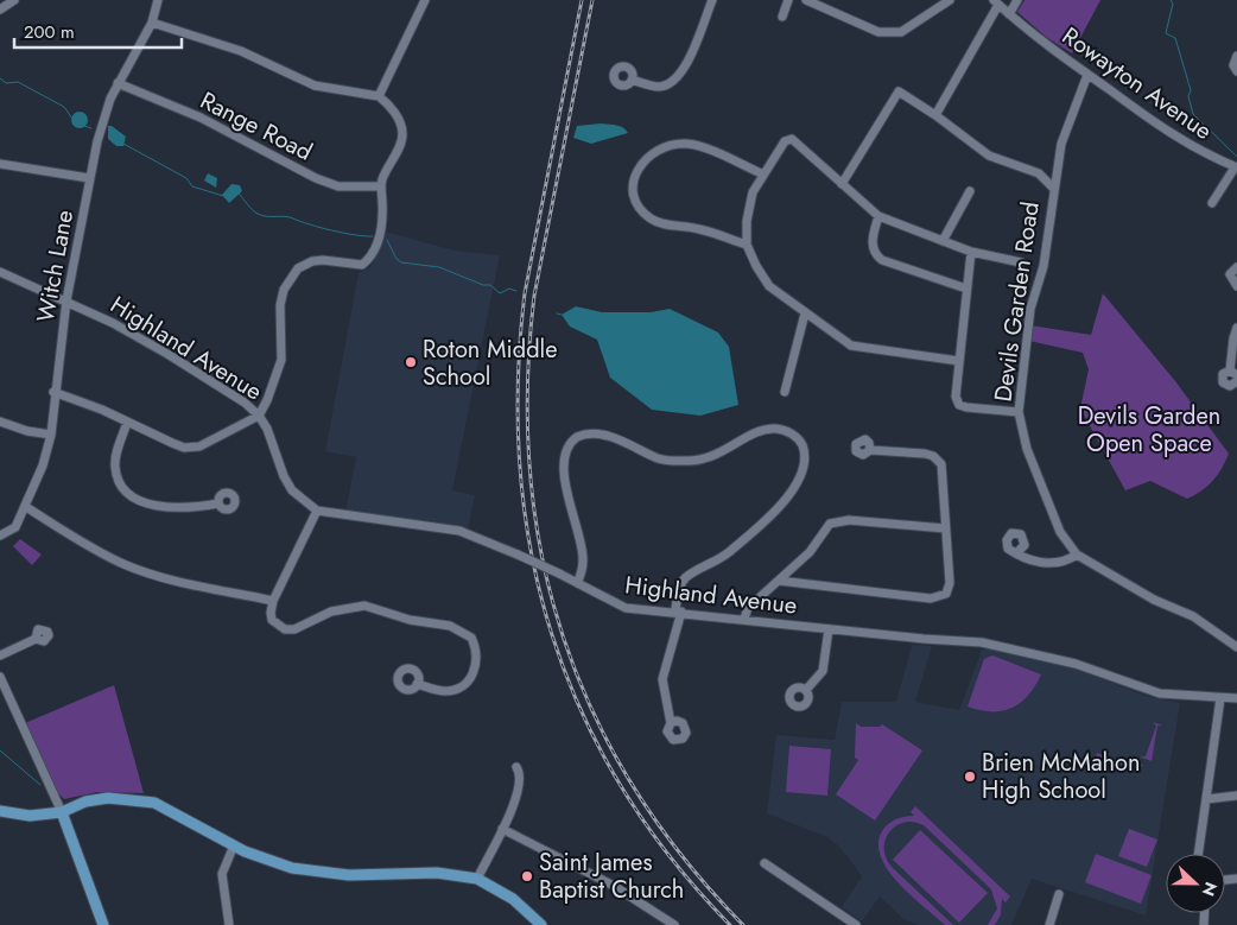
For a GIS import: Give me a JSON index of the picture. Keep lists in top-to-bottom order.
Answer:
{
  "streets": {
    "street": [
      "Rowayton Avenue",
      "Range Road",
      "Witch Lane",
      "Devils Garden Road",
      "Highland Avenue"
    ]
  },
  "crossings": [
    ["Rowayton Avenue", "Devils Garden Road"],
    ["Range Road", "Witch Lane"],
    ["Witch Lane", "Highland Avenue"]
  ],
  "parks": ["Devils Garden Open Space"],
  "places": ["Roton Middle School", "Brien McMahon High School", "Saint James Baptist Church"],
  "scale_bar": "200 m",
  "north": "right"
}
